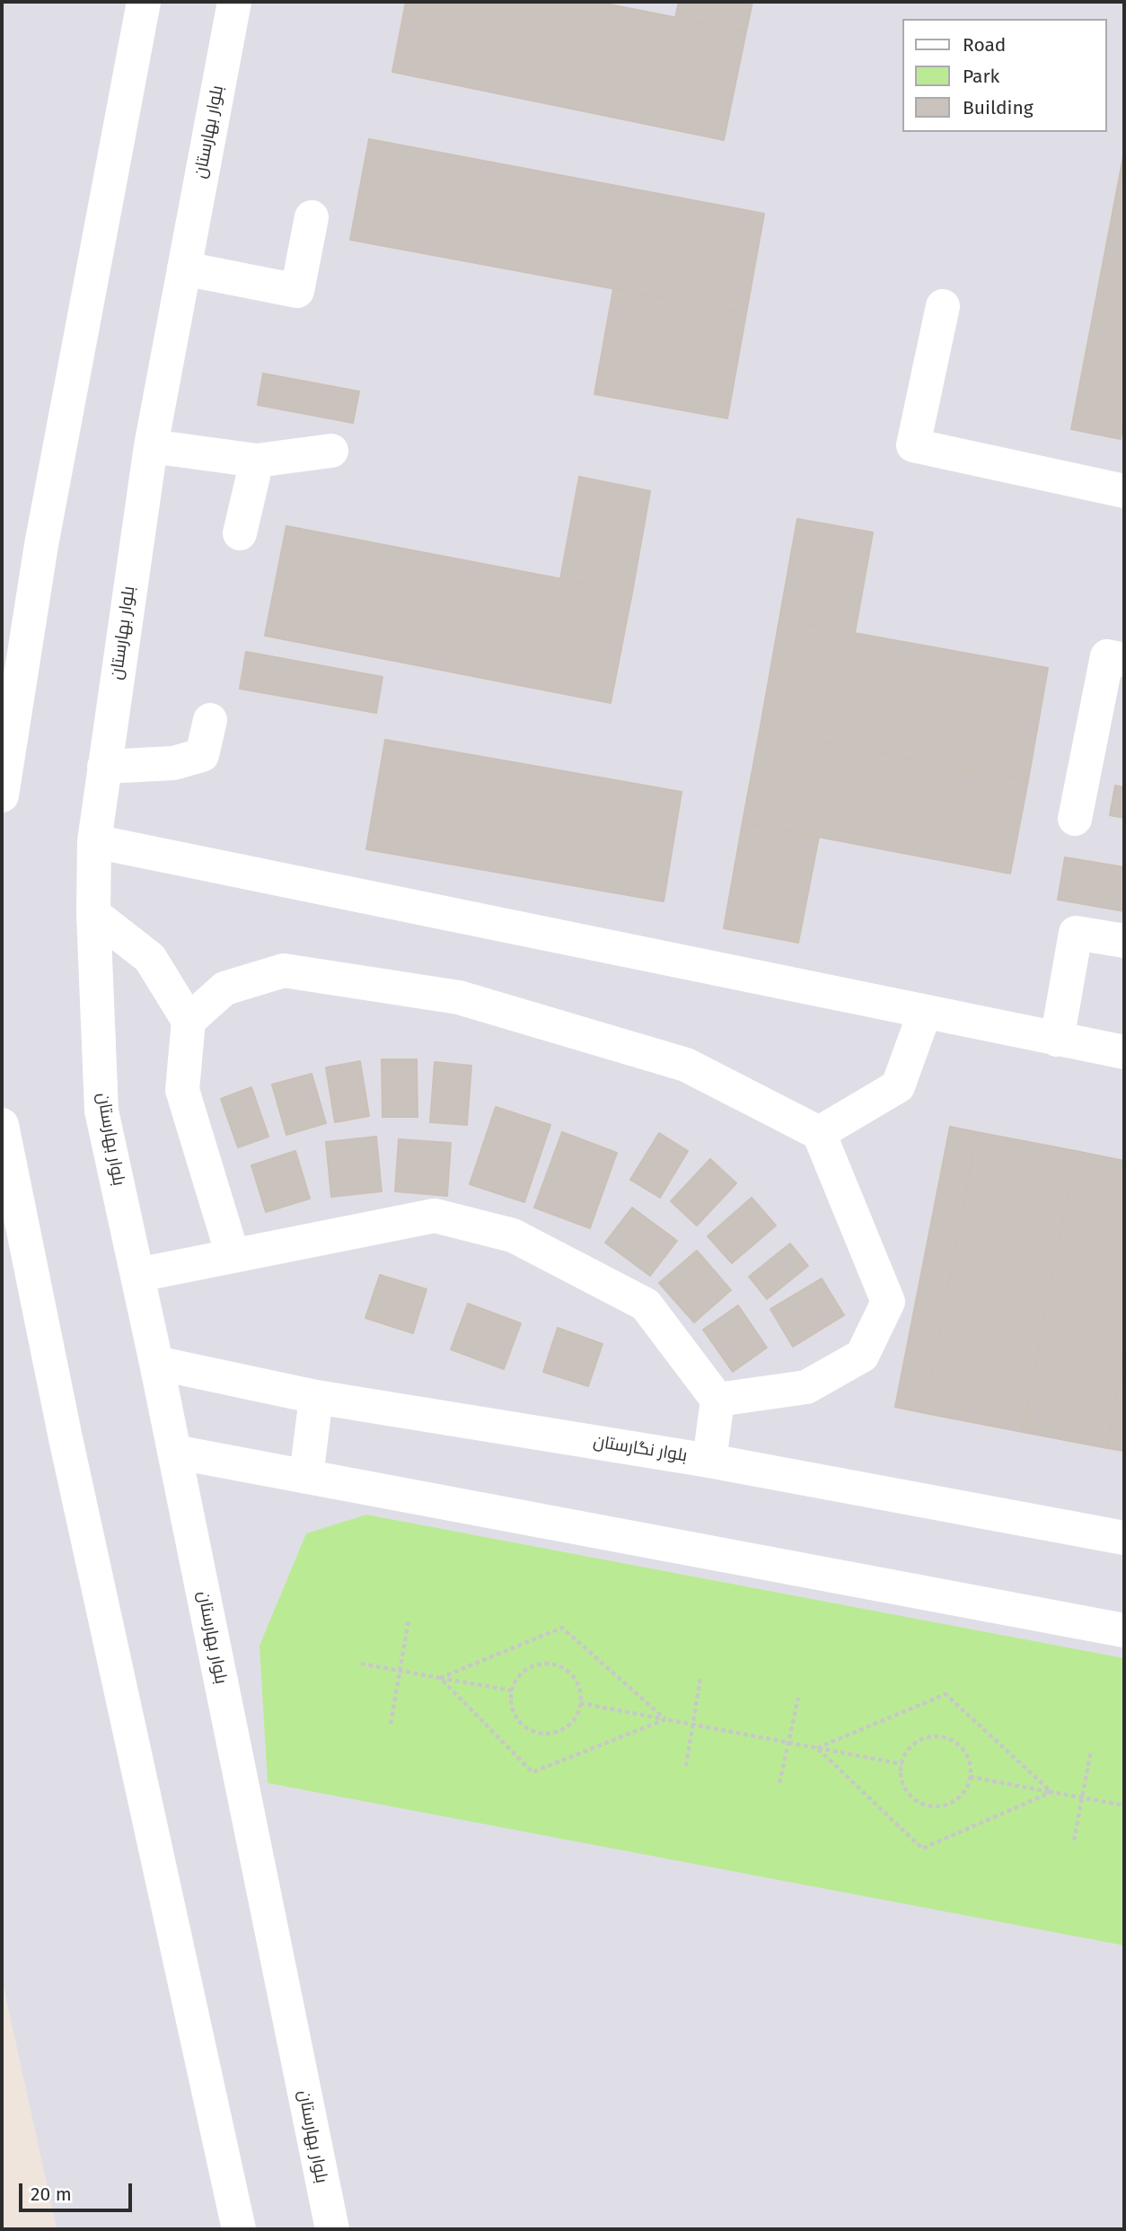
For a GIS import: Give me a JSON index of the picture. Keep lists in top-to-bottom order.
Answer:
{
  "streets": {
    "street": ["بلوار بهارستان", "بلوار نگارستان"]
  },
  "crossings": [
    ["بلوار بهارستان", "بلوار نگارستان"]
  ],
  "legend": ["Road", "Park", "Building"],
  "scale_bar": "20 m"
}
